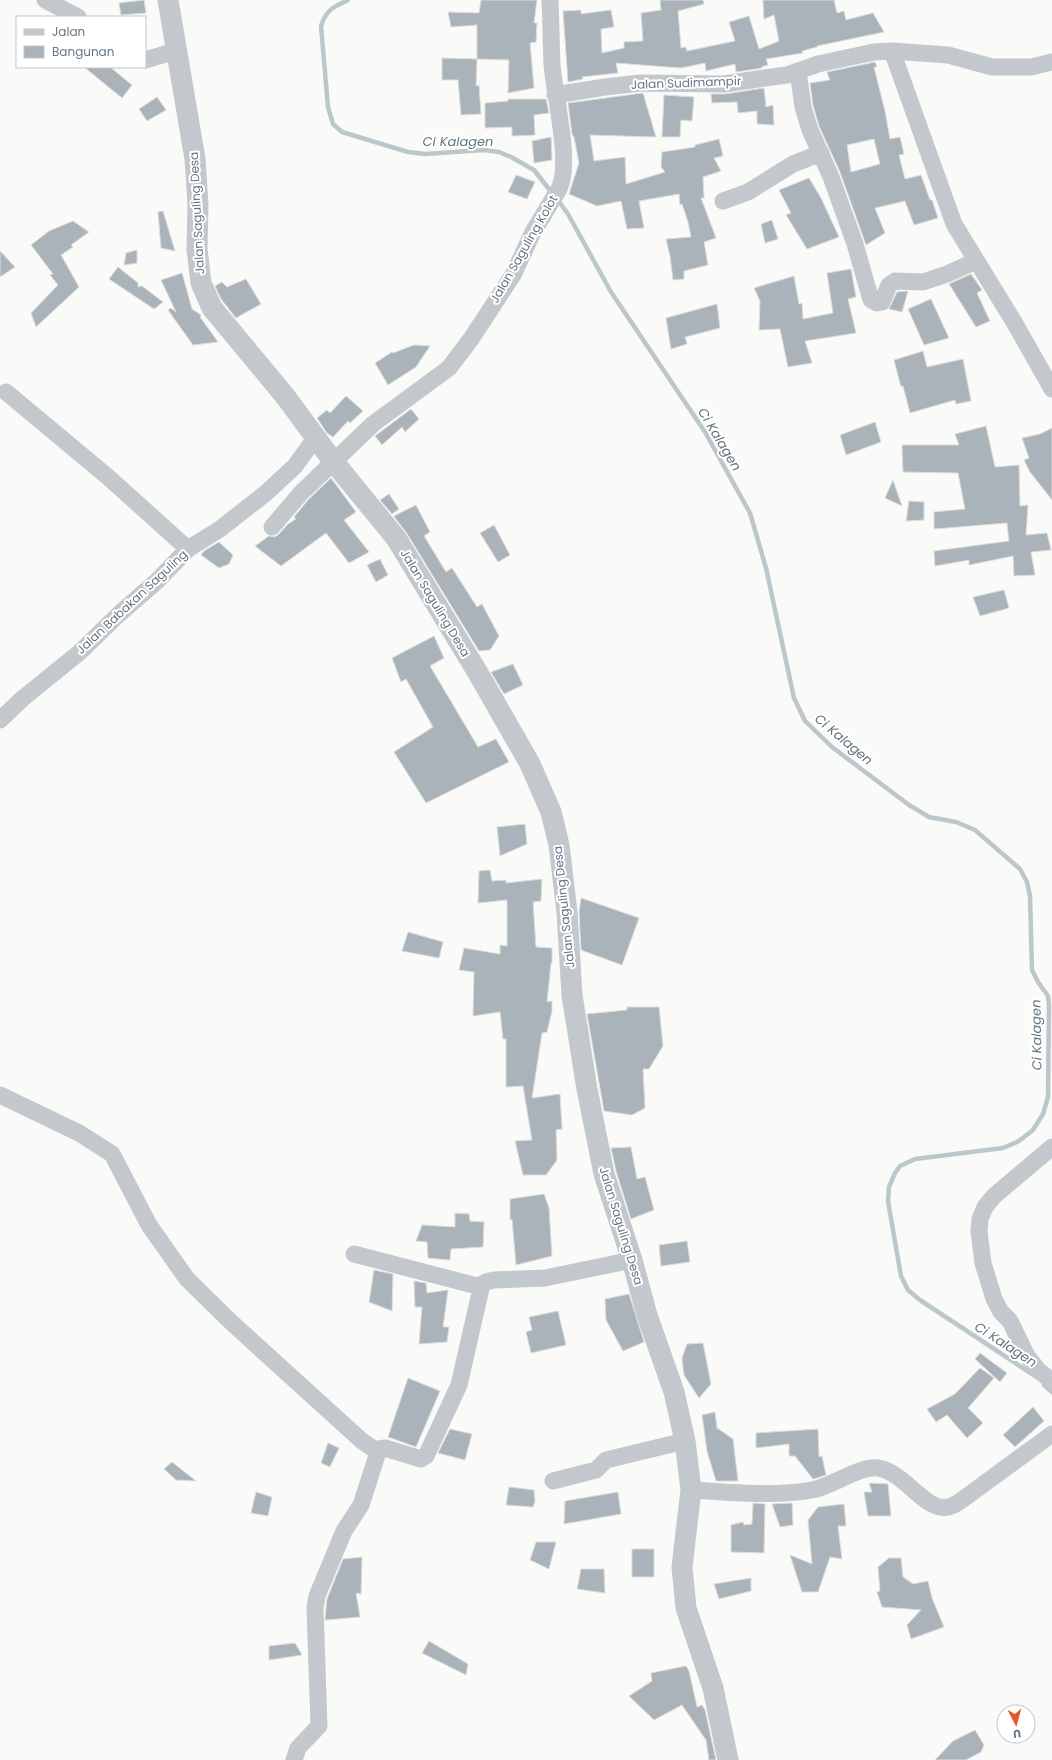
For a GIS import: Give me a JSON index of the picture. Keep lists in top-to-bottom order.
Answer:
{
  "streets": {
    "street": [
      "Jalan Sudimampir",
      "Jalan Saguling Desa",
      "Jalan Saguling Kolot",
      "Jalan Babakan Saguling"
    ]
  },
  "crossings": [
    ["Jalan Sudimampir", "Jalan Saguling Kolot"],
    ["Jalan Saguling Desa", "Jalan Saguling Kolot"],
    ["Jalan Saguling Desa", "Jalan Babakan Saguling"]
  ],
  "water": ["Ci Kalagen"],
  "legend": ["Jalan", "Bangunan"],
  "north": "bottom"
}
